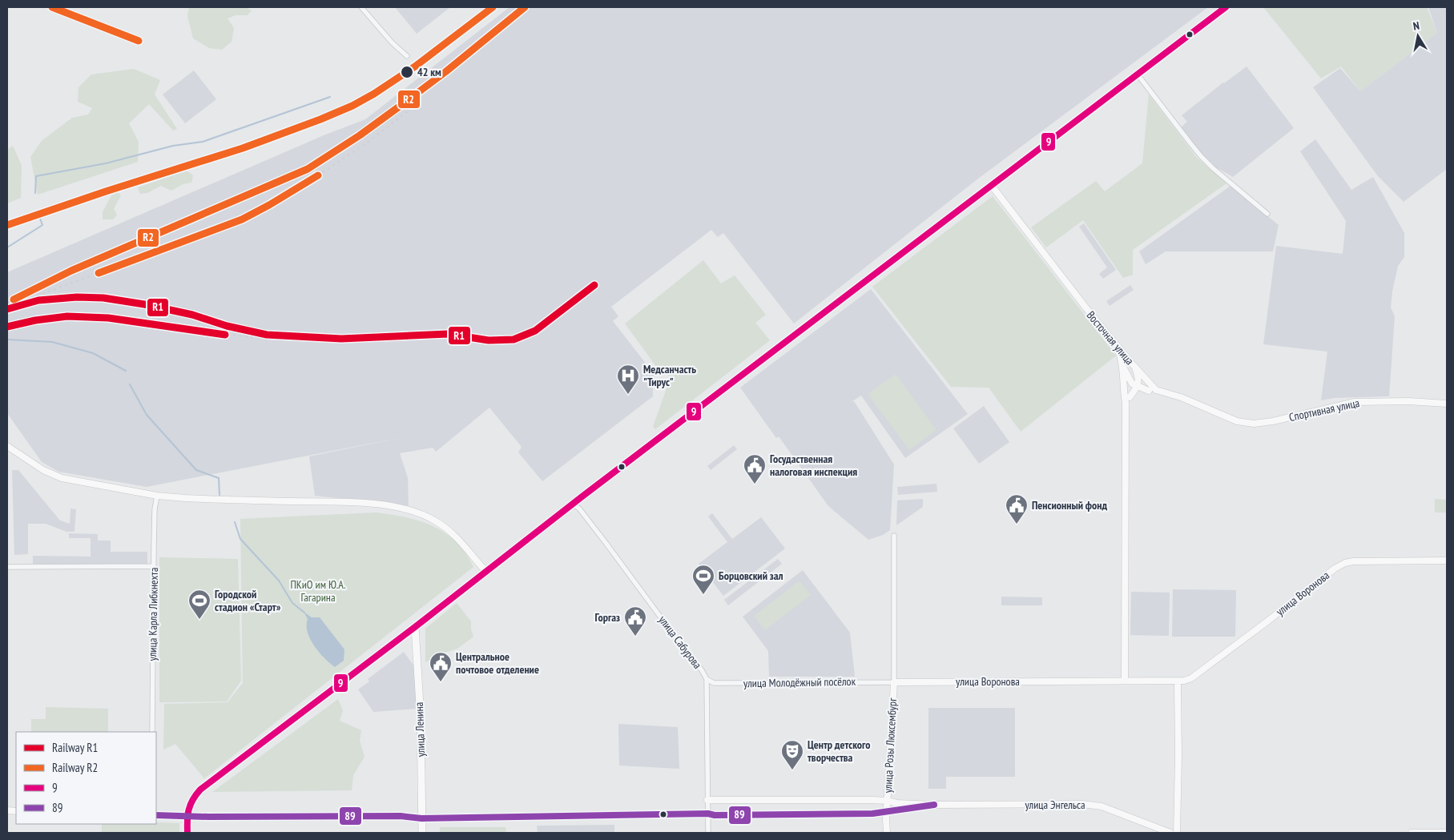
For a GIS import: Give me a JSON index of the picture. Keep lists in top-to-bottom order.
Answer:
{
  "streets": {
    "main road": ["улица Ленина"],
    "street": [
      "Восточная улица",
      "Спортивная улица",
      "улица Воронова",
      "улица Карла Либкнехта",
      "улица Сабурова",
      "улица Молодёжный посёлок",
      "улица Розы Люксембург",
      "улица Энгельса"
    ]
  },
  "crossings": [
    ["Восточная улица", "Спортивная улица"],
    ["улица Воронова", "улица Молодёжный посёлок"],
    ["улица Воронова", "улица Розы Люксембург"],
    ["улица Сабурова", "улица Молодёжный посёлок"],
    ["улица Сабурова", "улица Энгельса"],
    ["улица Молодёжный посёлок", "улица Розы Люксембург"],
    ["улица Ленина", "улица Энгельса"],
    ["улица Розы Люксембург", "улица Энгельса"]
  ],
  "parks": ["ПКиО им Ю.А. Гагарина"],
  "places": {
    "other": ["42 км"],
    "hospital": ["Медсанчасть \"Тирус\""],
    "public building": [
      "Госудаственная налоговая инспекция",
      "Пенсионный фонд",
      "Горгаз",
      "Центральное почтовое отделение"
    ],
    "sports": ["Борцовский зал", "Городской стадион «Старт»"],
    "theatre": ["Центр детского творчества"]
  },
  "lines": [
    "rail line R2",
    "transit line 9",
    "rail line R1",
    "transit line 89"
  ],
  "legend": [
    "Railway R1",
    "Railway R2",
    "9",
    "89"
  ],
  "north": "top"
}
